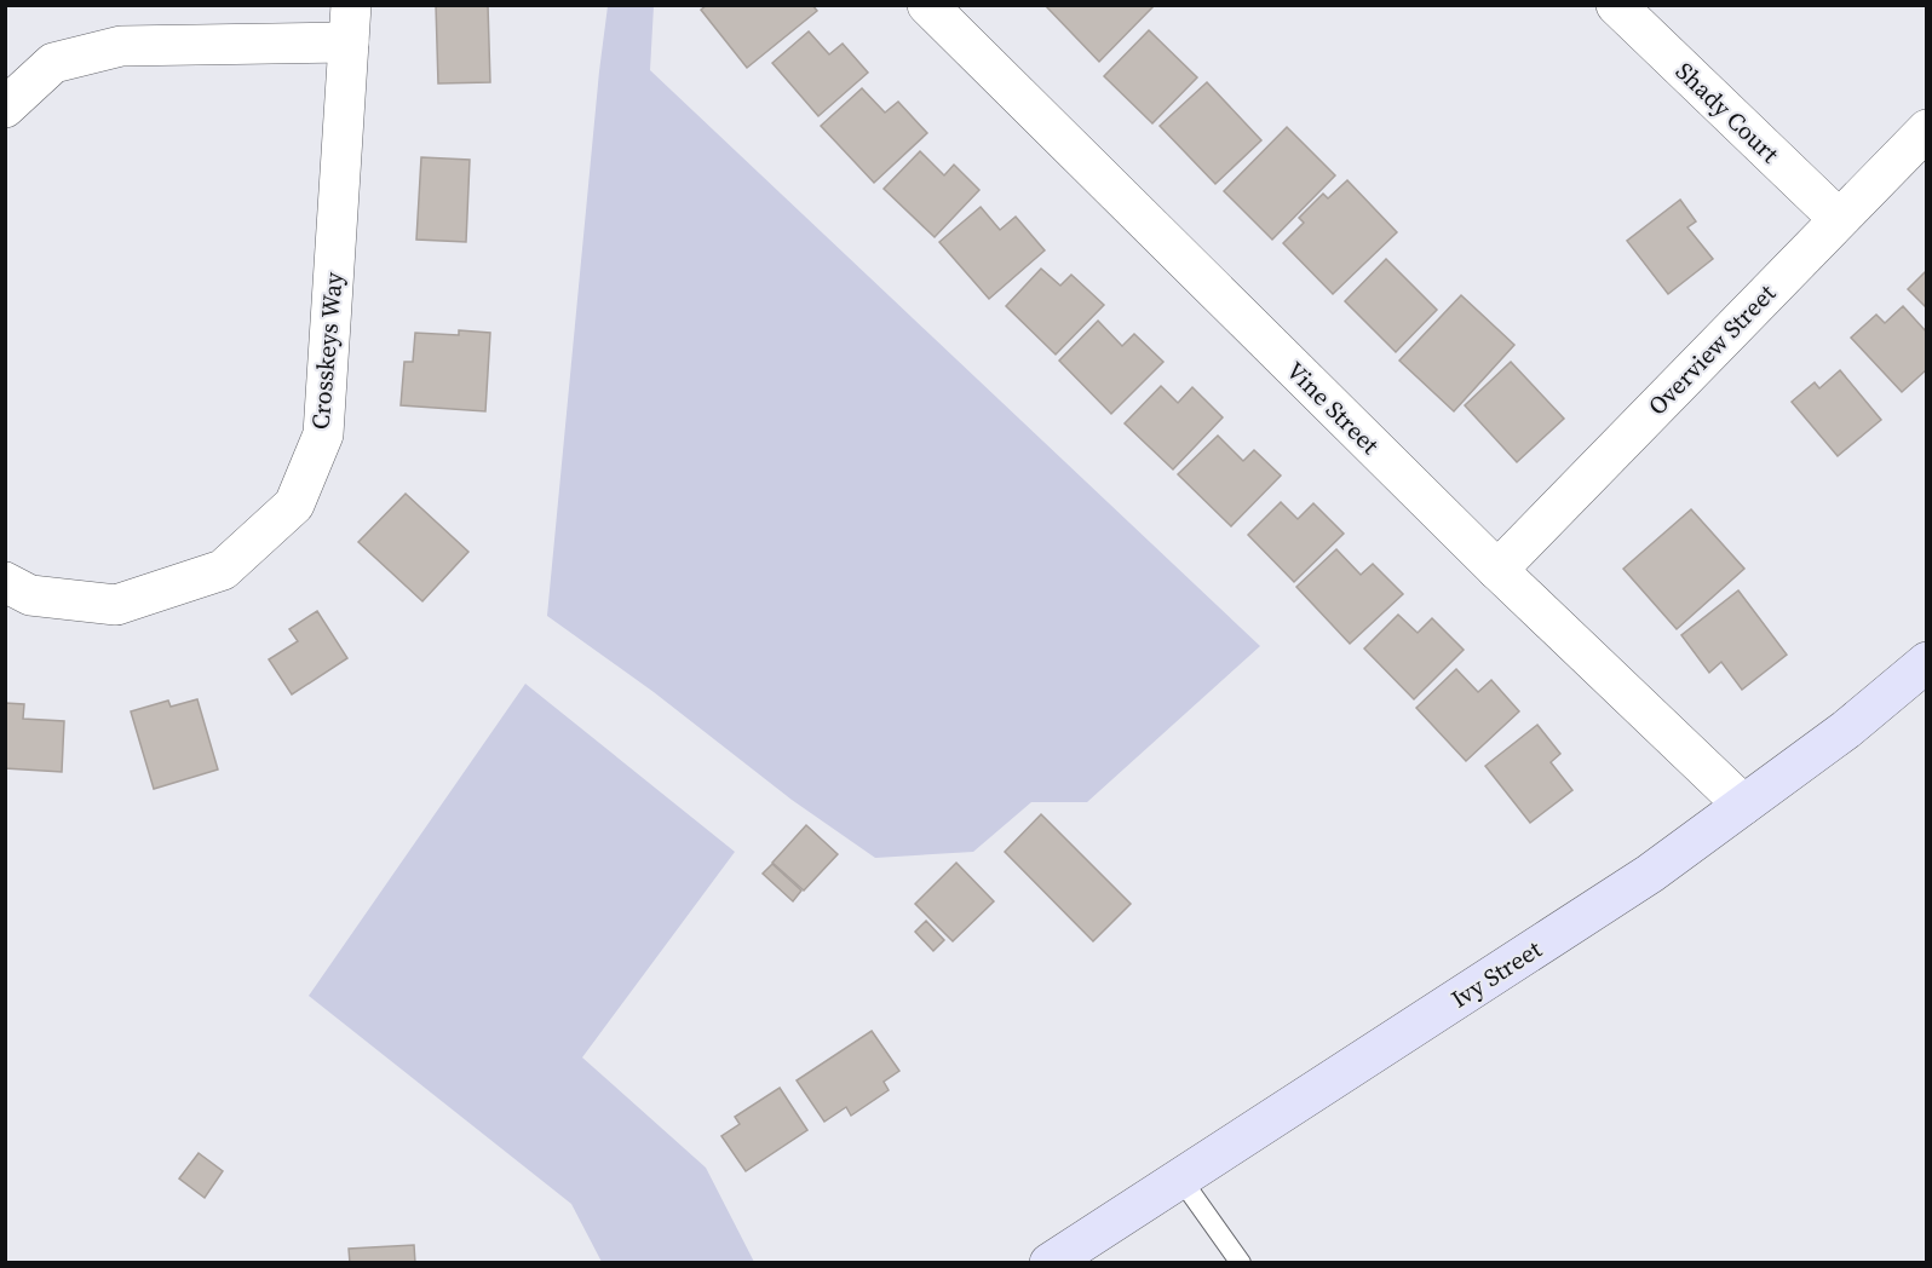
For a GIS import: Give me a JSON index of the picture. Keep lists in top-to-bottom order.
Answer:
{
  "streets": {
    "main road": ["Ivy Street"],
    "street": [
      "Shady Court",
      "Overview Street",
      "Crosskeys Way",
      "Vine Street"
    ]
  },
  "crossings": [
    ["Shady Court", "Overview Street"],
    ["Overview Street", "Vine Street"],
    ["Vine Street", "Ivy Street"]
  ]
}
